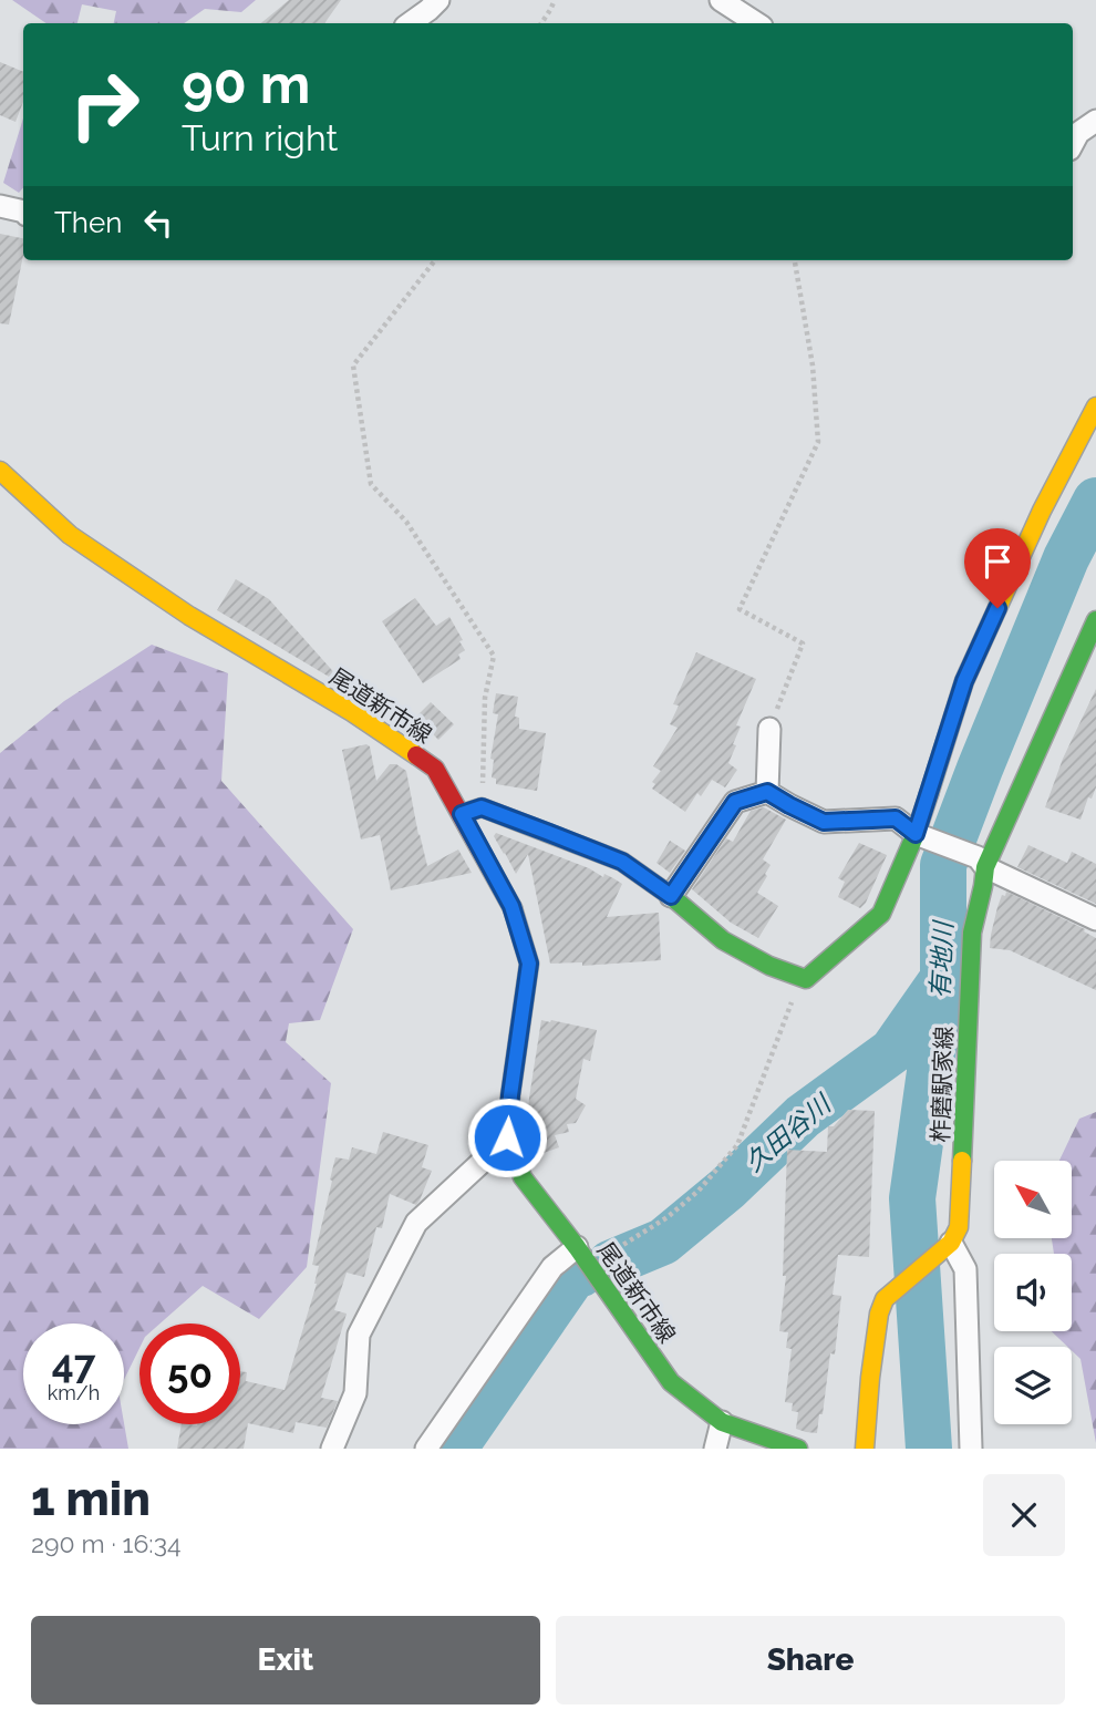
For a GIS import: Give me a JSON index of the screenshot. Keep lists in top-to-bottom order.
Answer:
{
  "streets": {
    "main road": ["尾道新市線", "柞磨駅家線"]
  },
  "water": ["有地川", "久田谷川"],
  "north": "top left",
  "page": {
    "turn": ["90 m", "Turn right"],
    "then": "Then",
    "speed": "47 km/h",
    "limit": "50",
    "heading": ["1 min", "290 m · 16:34"],
    "buttons": ["Exit", "Share"]
  }
}
